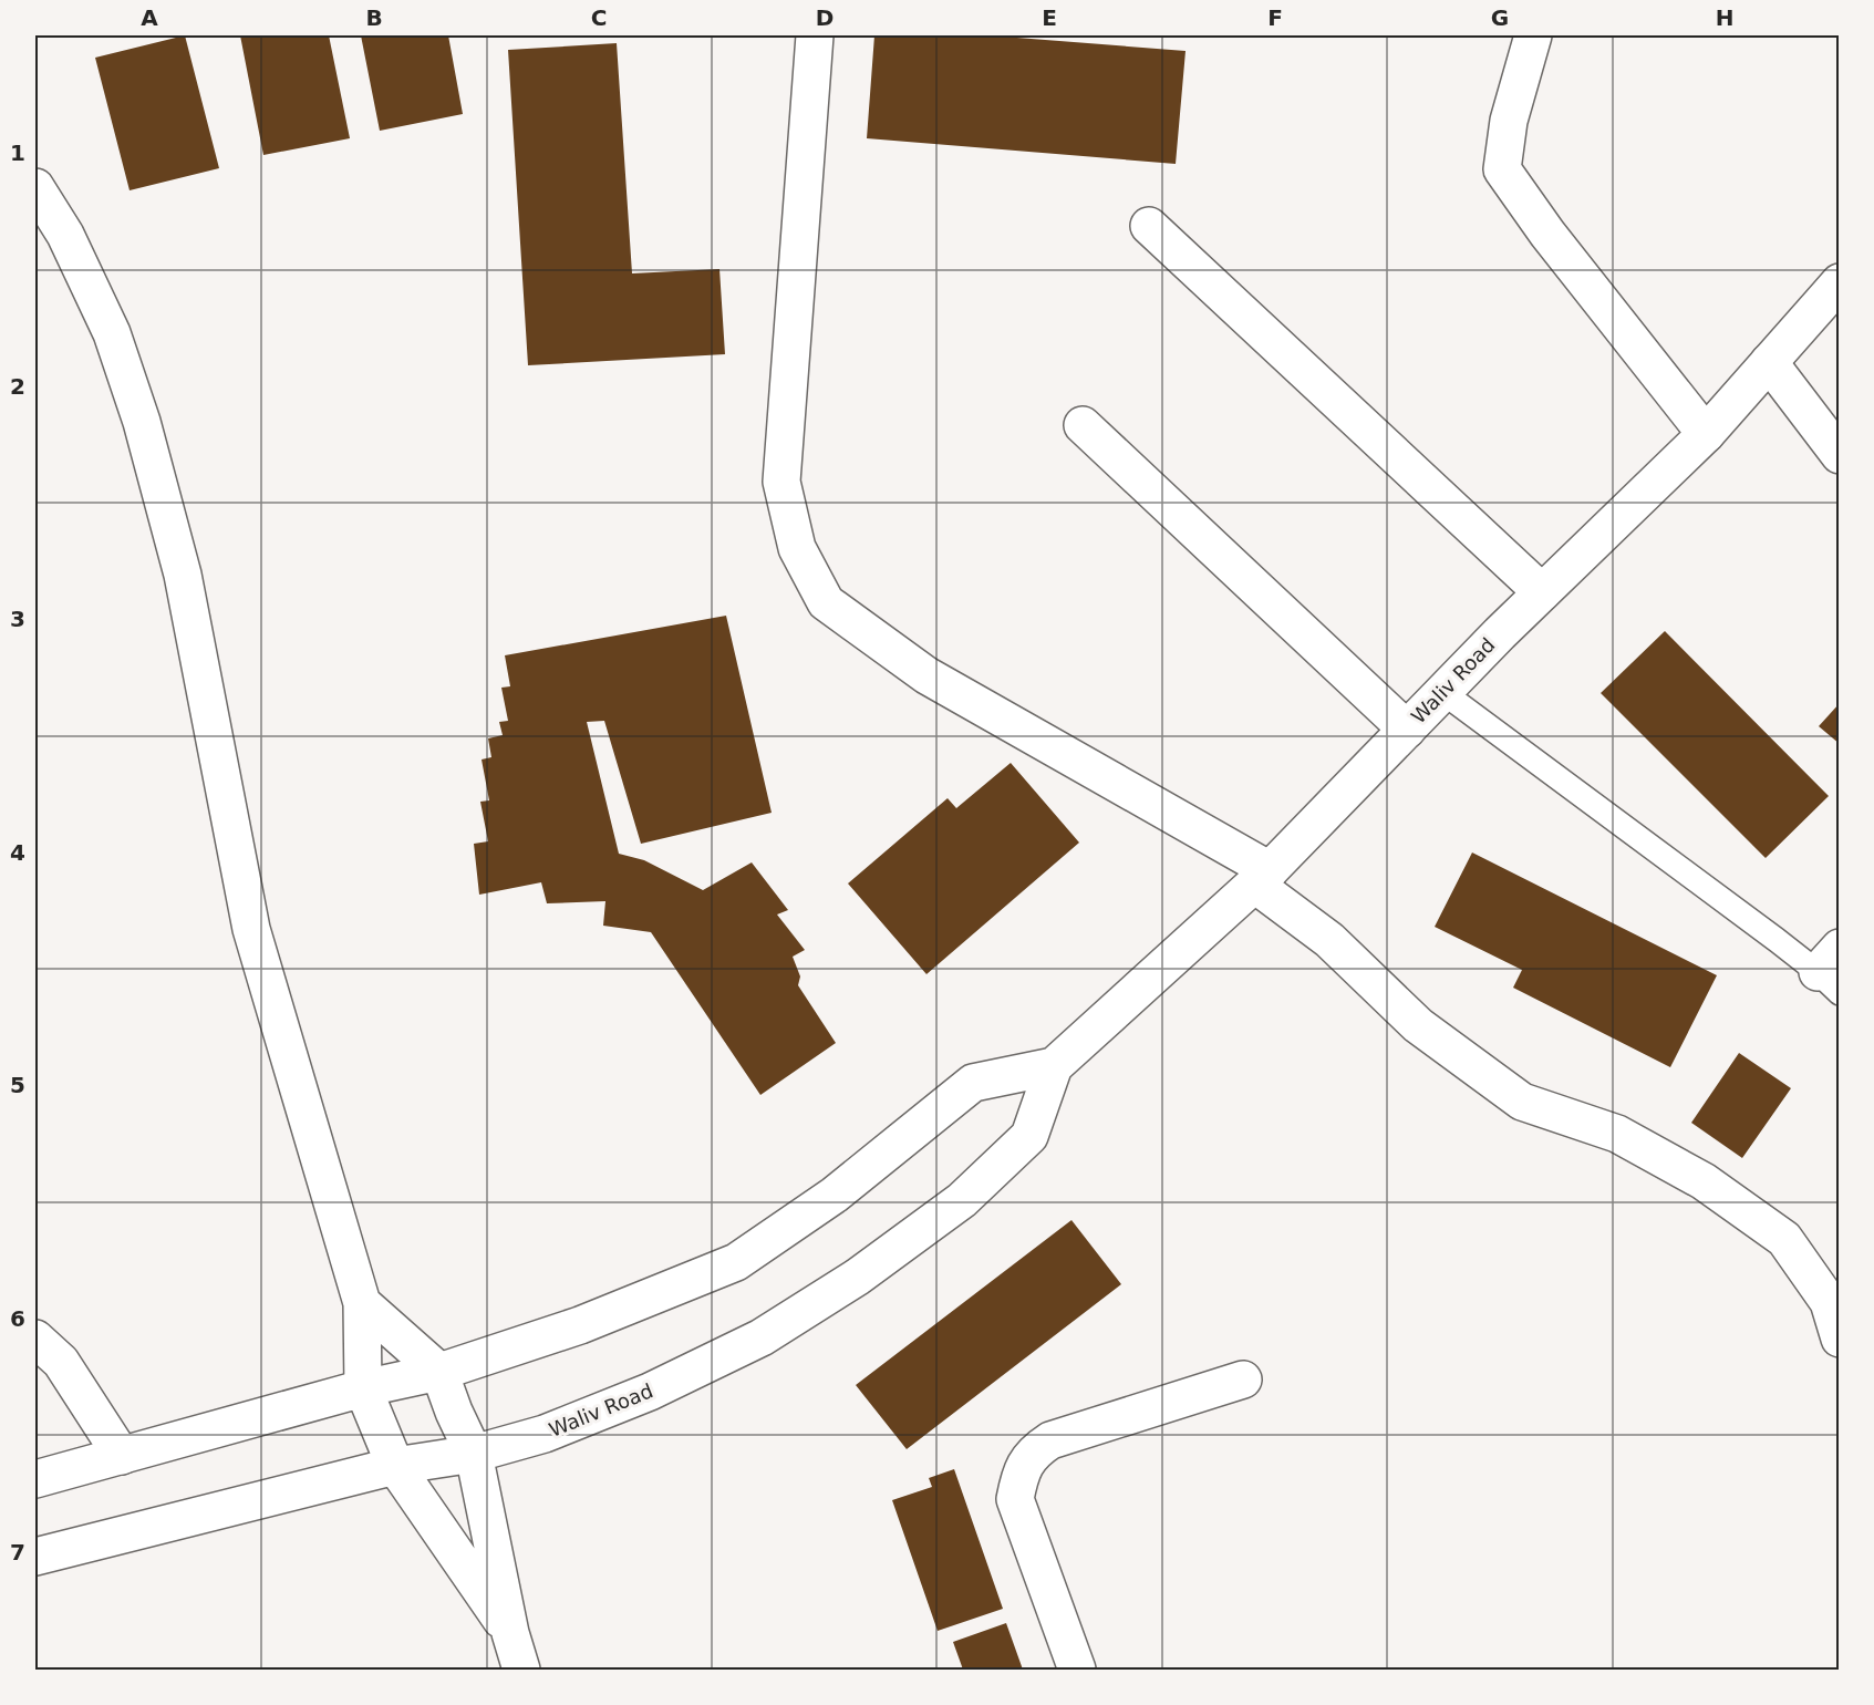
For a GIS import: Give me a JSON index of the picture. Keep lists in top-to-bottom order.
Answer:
{
  "streets": {
    "street": ["Waliv Road"]
  },
  "grid": {
    "columns": [
      "A",
      "B",
      "C",
      "D",
      "E",
      "F",
      "G",
      "H"
    ],
    "rows": [
      "1",
      "2",
      "3",
      "4",
      "5",
      "6",
      "7"
    ]
  }
}
